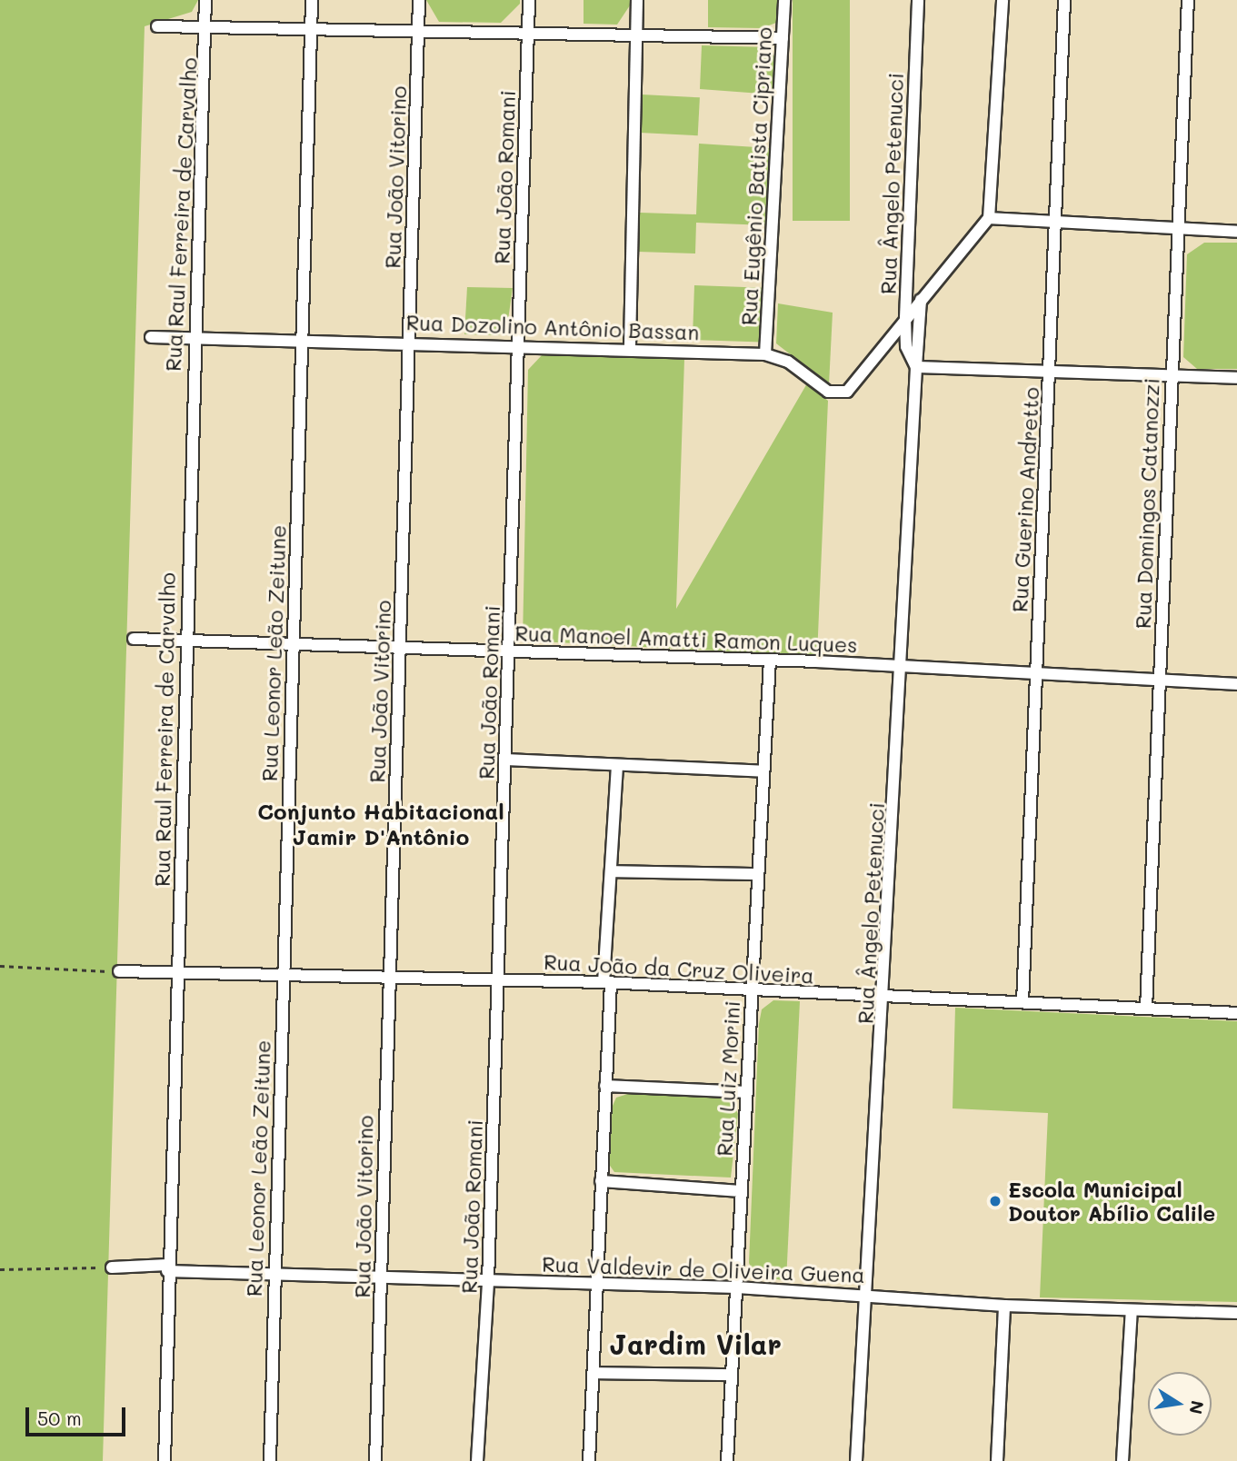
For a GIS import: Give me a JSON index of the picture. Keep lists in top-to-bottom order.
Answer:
{
  "streets": {
    "street": [
      "Rua Eugênio Batista Cipriano",
      "Rua João Vitorino",
      "Rua João Romani",
      "Rua Ângelo Petenucci",
      "Rua Raul Ferreira de Carvalho",
      "Rua Dozolino Antônio Bassan",
      "Rua Guerino Andretto",
      "Rua Domingos Catanozzi",
      "Rua Manoel Amatti Ramon Luques",
      "Rua Leonor Leão Zeitune",
      "Rua João da Cruz Oliveira",
      "Rua Luiz Morini",
      "Rua Valdevir de Oliveira Guena"
    ]
  },
  "crossings": [
    ["Rua Eugênio Batista Cipriano", "Rua Dozolino Antônio Bassan"],
    ["Rua João Vitorino", "Rua Dozolino Antônio Bassan"],
    ["Rua João Vitorino", "Rua Manoel Amatti Ramon Luques"],
    ["Rua João Vitorino", "Rua João da Cruz Oliveira"],
    ["Rua João Vitorino", "Rua Valdevir de Oliveira Guena"],
    ["Rua João Romani", "Rua Dozolino Antônio Bassan"],
    ["Rua João Romani", "Rua Manoel Amatti Ramon Luques"],
    ["Rua João Romani", "Rua João da Cruz Oliveira"],
    ["Rua João Romani", "Rua Valdevir de Oliveira Guena"],
    ["Rua Ângelo Petenucci", "Rua Dozolino Antônio Bassan"],
    ["Rua Ângelo Petenucci", "Rua Manoel Amatti Ramon Luques"],
    ["Rua Ângelo Petenucci", "Rua João da Cruz Oliveira"],
    ["Rua Ângelo Petenucci", "Rua Valdevir de Oliveira Guena"],
    ["Rua Raul Ferreira de Carvalho", "Rua Dozolino Antônio Bassan"],
    ["Rua Raul Ferreira de Carvalho", "Rua Manoel Amatti Ramon Luques"],
    ["Rua Raul Ferreira de Carvalho", "Rua João da Cruz Oliveira"],
    ["Rua Raul Ferreira de Carvalho", "Rua Valdevir de Oliveira Guena"],
    ["Rua Dozolino Antônio Bassan", "Rua Leonor Leão Zeitune"],
    ["Rua Guerino Andretto", "Rua Manoel Amatti Ramon Luques"],
    ["Rua Guerino Andretto", "Rua João da Cruz Oliveira"],
    ["Rua Domingos Catanozzi", "Rua Manoel Amatti Ramon Luques"],
    ["Rua Domingos Catanozzi", "Rua João da Cruz Oliveira"],
    ["Rua Manoel Amatti Ramon Luques", "Rua Leonor Leão Zeitune"],
    ["Rua Manoel Amatti Ramon Luques", "Rua Luiz Morini"],
    ["Rua Leonor Leão Zeitune", "Rua João da Cruz Oliveira"],
    ["Rua Leonor Leão Zeitune", "Rua Valdevir de Oliveira Guena"],
    ["Rua João da Cruz Oliveira", "Rua Luiz Morini"],
    ["Rua Luiz Morini", "Rua Valdevir de Oliveira Guena"]
  ],
  "districts": ["Conjunto Habitacional Jamir D'Antônio", "Jardim Vilar"],
  "places": ["Escola Municipal Doutor Abílio Calile"],
  "scale_bar": "50 m",
  "north": "right"
}
